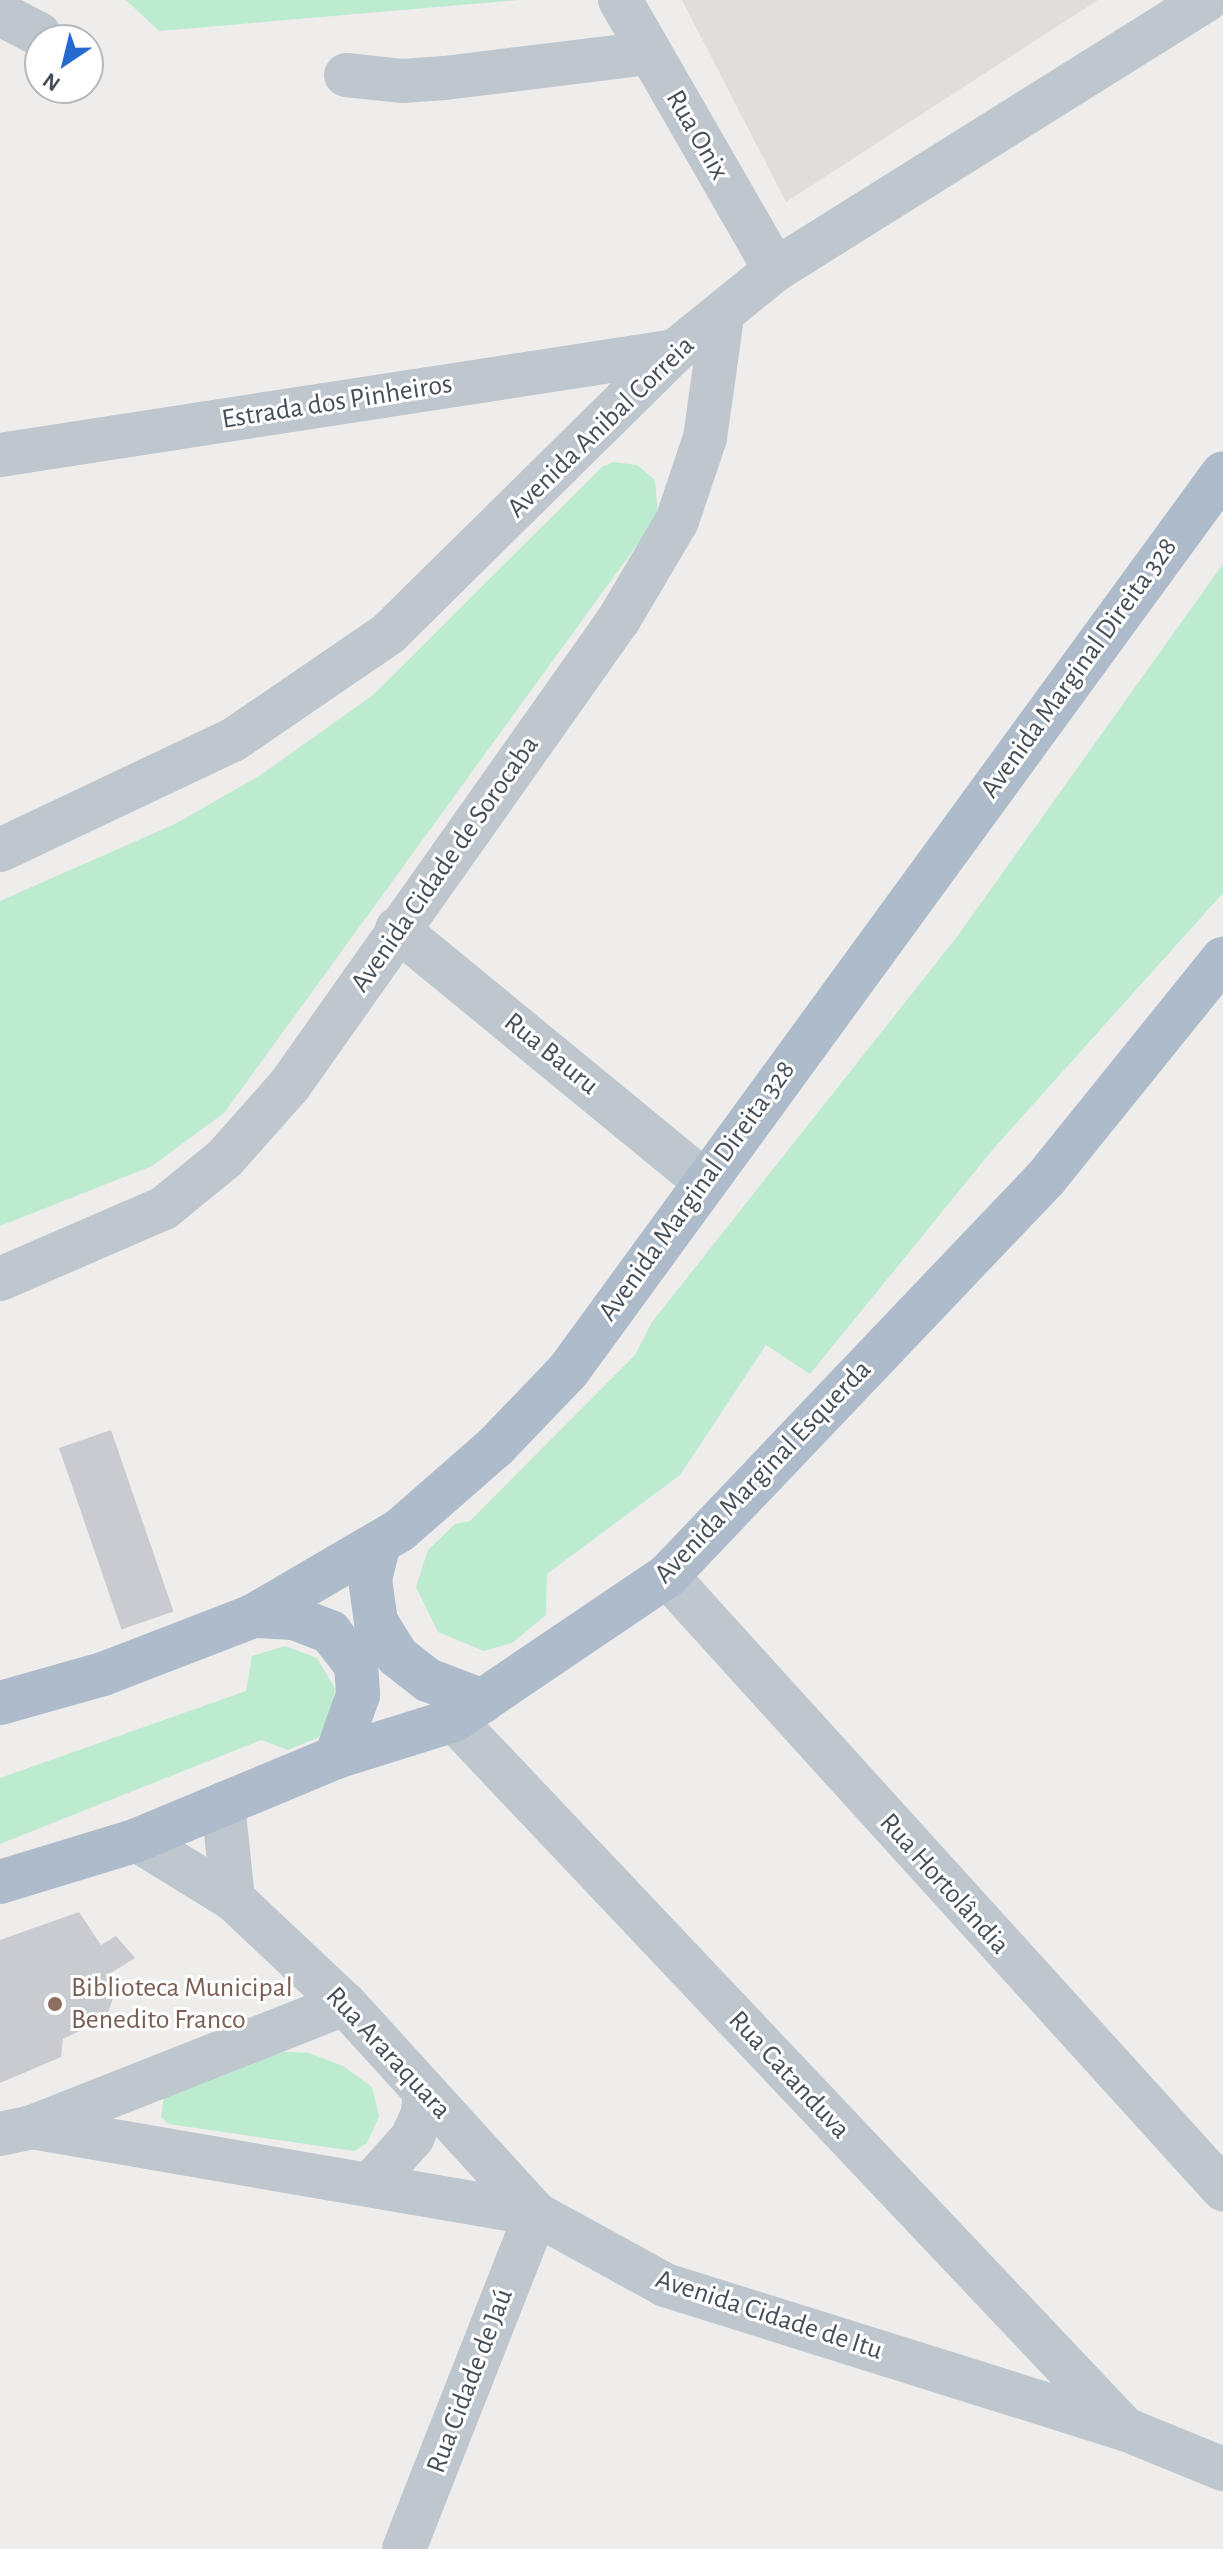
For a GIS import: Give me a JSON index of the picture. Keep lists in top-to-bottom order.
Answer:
{
  "streets": {
    "main road": ["Avenida Marginal Direita 328", "Avenida Marginal Esquerda"],
    "street": [
      "Rua Onix",
      "Estrada dos Pinheiros",
      "Avenida Anibal Correia",
      "Avenida Cidade de Sorocaba",
      "Rua Bauru",
      "Rua Hortolândia",
      "Rua Araraquara",
      "Rua Catanduva",
      "Avenida Cidade de Itu",
      "Rua Cidade de Jaú"
    ]
  },
  "crossings": [
    ["Rua Onix", "Avenida Anibal Correia"],
    ["Estrada dos Pinheiros", "Avenida Anibal Correia"],
    ["Avenida Anibal Correia", "Avenida Cidade de Sorocaba"],
    ["Avenida Marginal Direita 328", "Rua Bauru"],
    ["Avenida Cidade de Sorocaba", "Rua Bauru"],
    ["Avenida Marginal Esquerda", "Rua Hortolândia"],
    ["Avenida Marginal Esquerda", "Rua Araraquara"],
    ["Avenida Marginal Esquerda", "Rua Catanduva"],
    ["Rua Araraquara", "Avenida Cidade de Itu"],
    ["Rua Araraquara", "Rua Cidade de Jaú"],
    ["Rua Catanduva", "Avenida Cidade de Itu"],
    ["Avenida Cidade de Itu", "Rua Cidade de Jaú"]
  ],
  "places": ["Biblioteca Municipal Benedito Franco"],
  "north": "bottom left"
}
